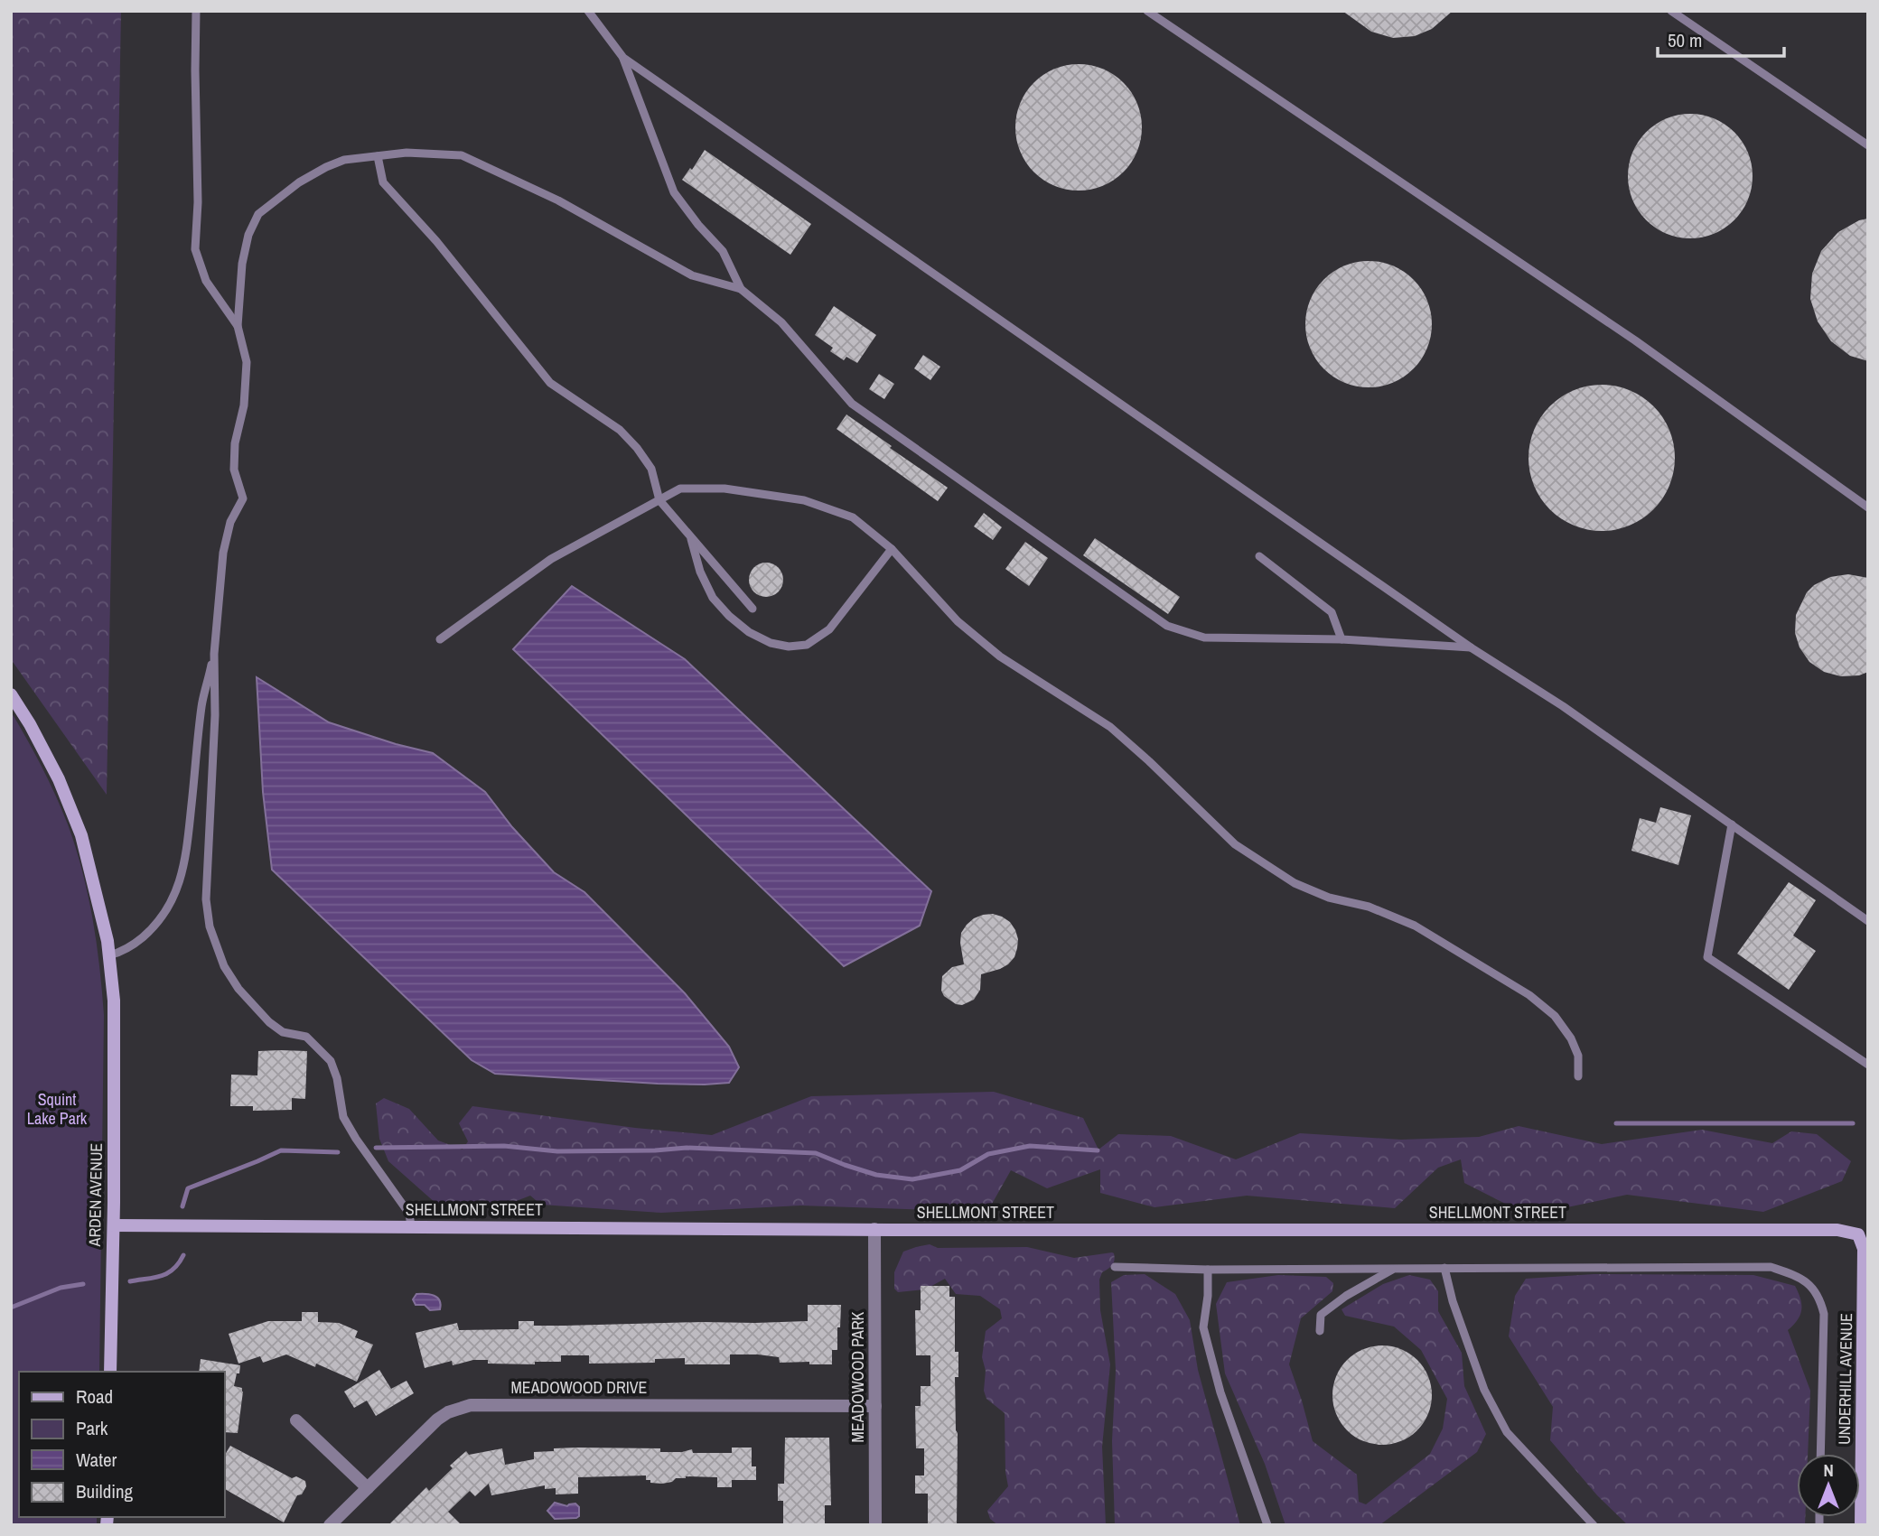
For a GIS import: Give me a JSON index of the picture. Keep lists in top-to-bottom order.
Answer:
{
  "streets": {
    "street": [
      "ARDEN AVENUE",
      "SHELLMONT STREET",
      "MEADOWOOD PARK",
      "UNDERHILL AVENUE",
      "MEADOWOOD DRIVE"
    ]
  },
  "crossings": [
    ["ARDEN AVENUE", "SHELLMONT STREET"],
    ["SHELLMONT STREET", "MEADOWOOD PARK"],
    ["SHELLMONT STREET", "UNDERHILL AVENUE"],
    ["MEADOWOOD PARK", "MEADOWOOD DRIVE"]
  ],
  "parks": ["Squint Lake Park"],
  "legend": [
    "Road",
    "Park",
    "Water",
    "Building"
  ],
  "scale_bar": "50 m",
  "north": "top"
}
